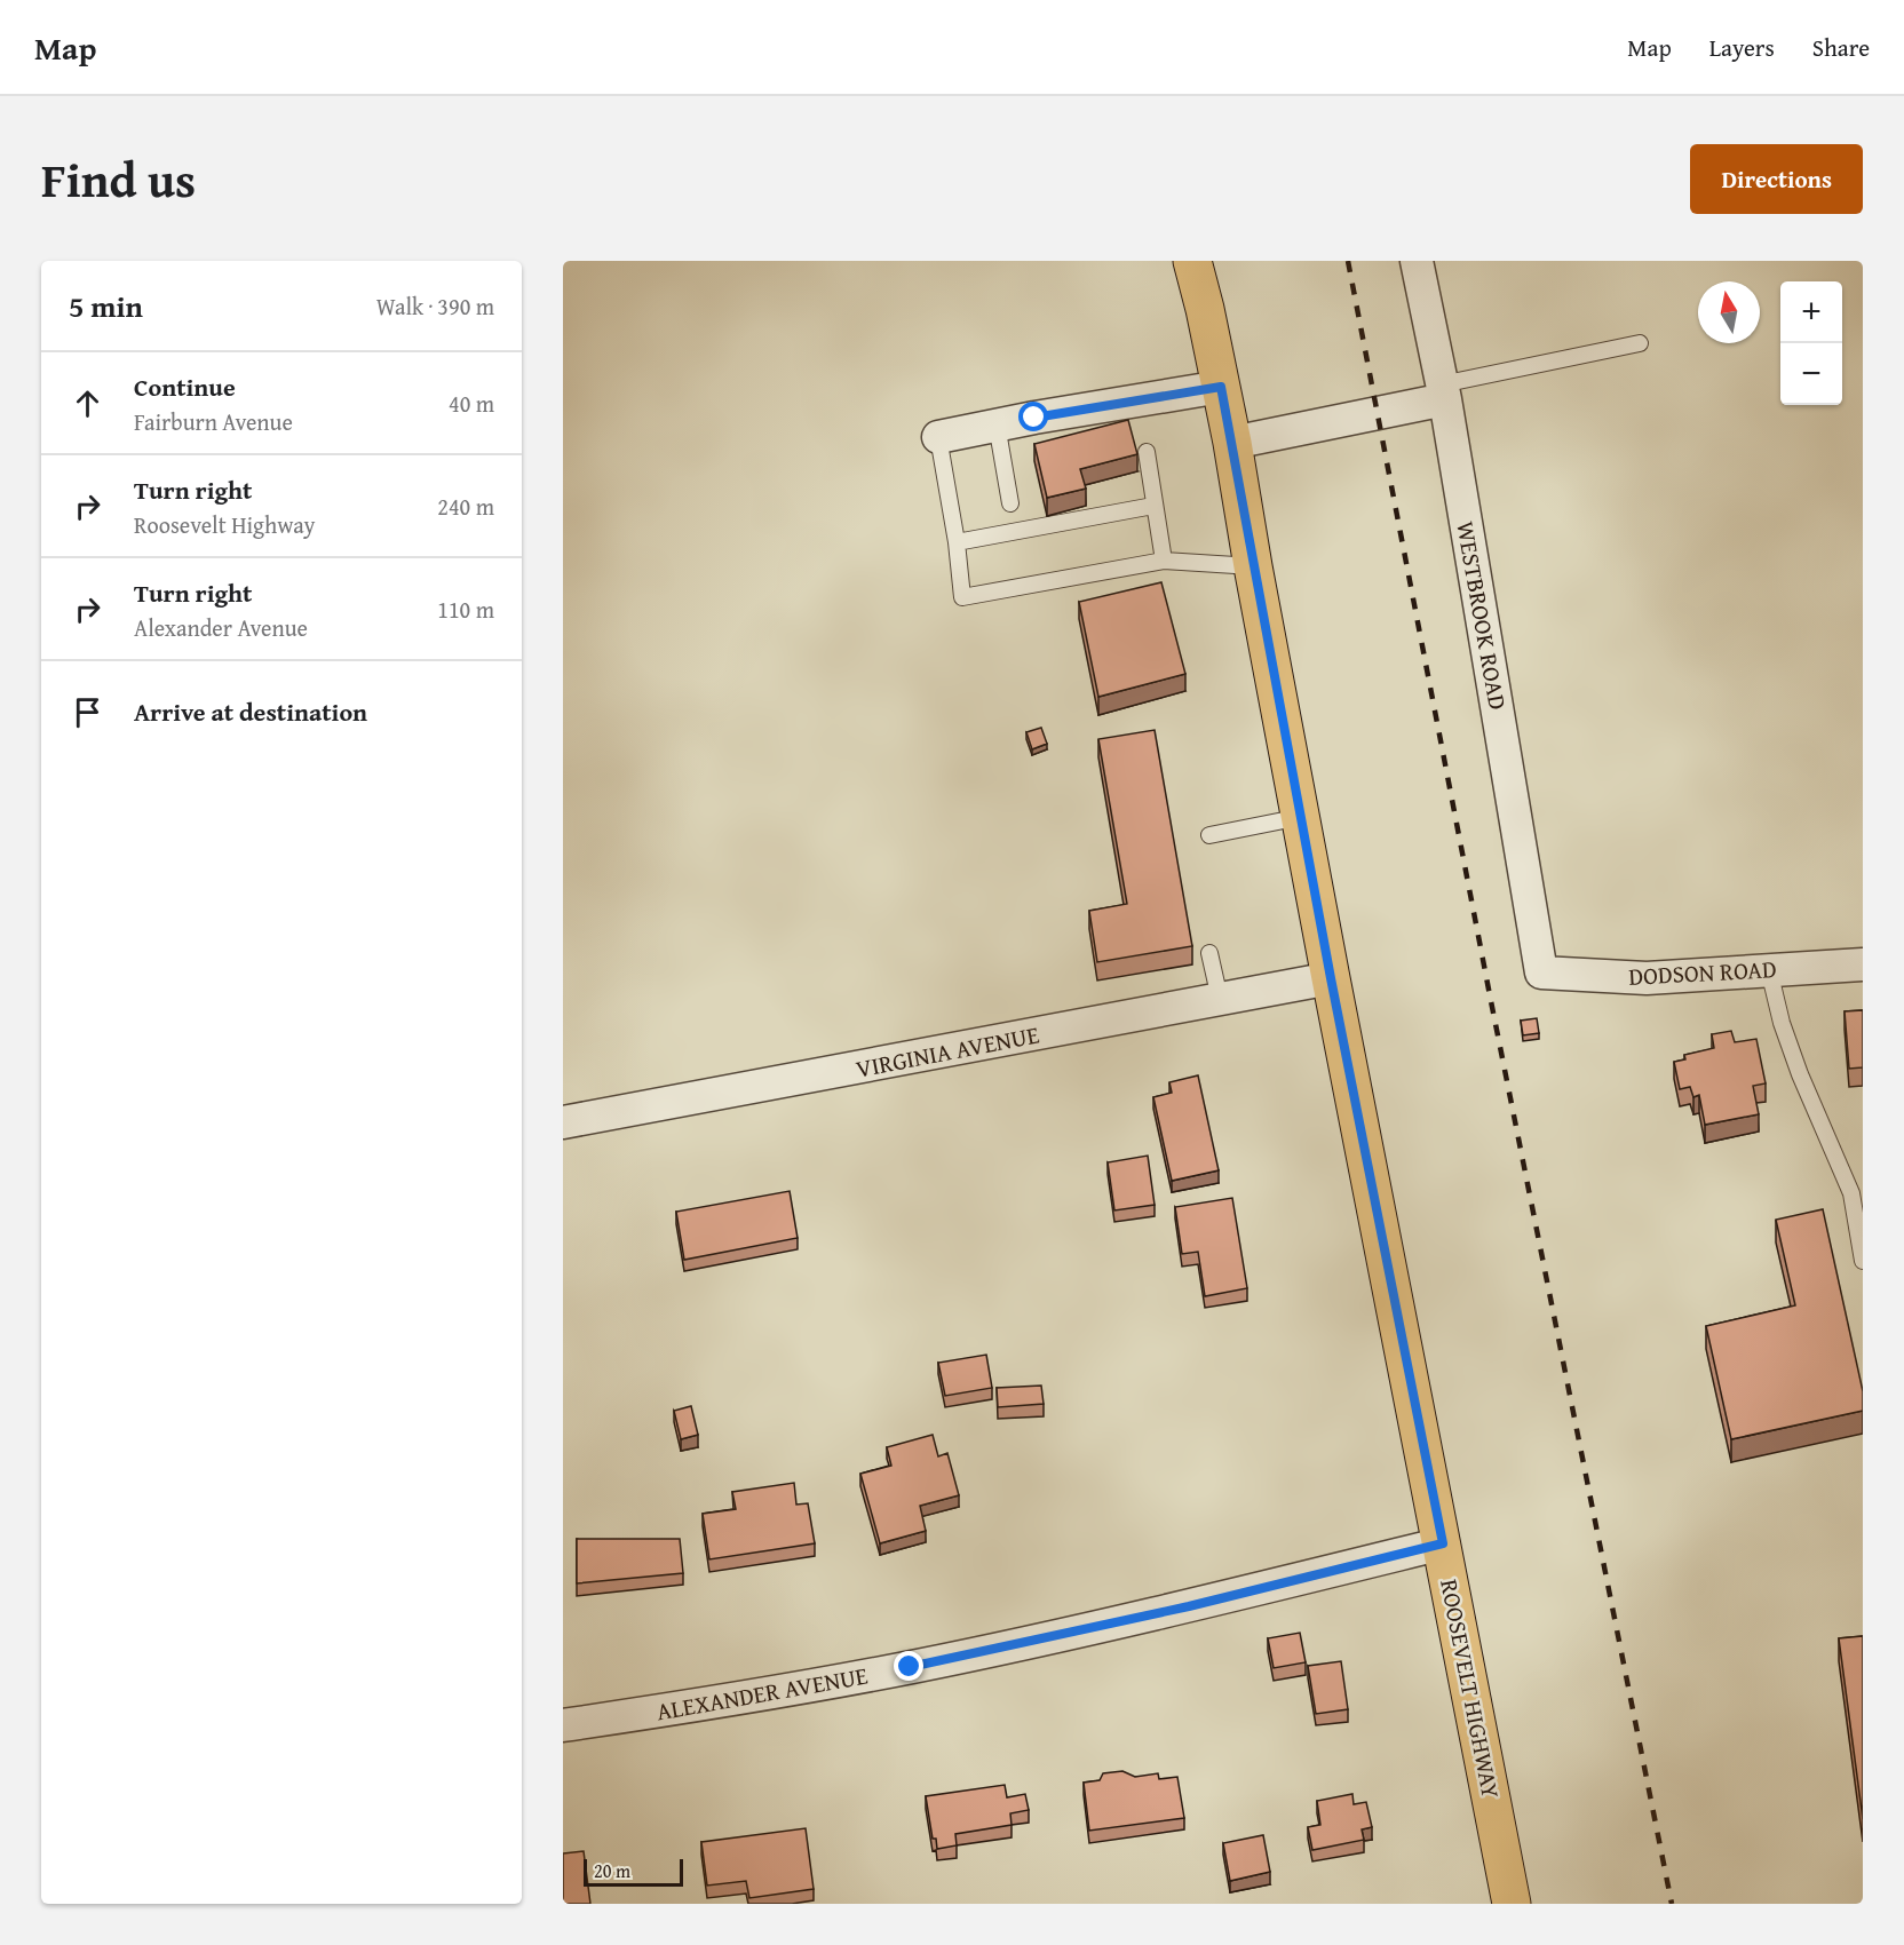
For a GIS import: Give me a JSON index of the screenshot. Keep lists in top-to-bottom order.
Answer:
{
  "streets": {
    "main road": ["ROOSEVELT HIGHWAY"],
    "street": [
      "WESTBROOK ROAD",
      "DODSON ROAD",
      "VIRGINIA AVENUE",
      "ALEXANDER AVENUE"
    ]
  },
  "crossings": [
    ["WESTBROOK ROAD", "DODSON ROAD"],
    ["VIRGINIA AVENUE", "ROOSEVELT HIGHWAY"],
    ["ROOSEVELT HIGHWAY", "ALEXANDER AVENUE"]
  ],
  "scale_bar": "20 m",
  "north": "top",
  "page": {
    "header": "Map",
    "nav": ["Map", "Layers", "Share"],
    "title": "Find us",
    "buttons": "Directions",
    "heading": ["5 min", "Walk · 390 m"],
    "map_buttons": ["+", "−"],
    "list": [
      ["Continue", "Fairburn Avenue", "40 m"],
      ["Turn right", "Roosevelt Highway", "240 m"],
      ["Turn right", "Alexander Avenue", "110 m"],
      "Arrive at destination"
    ],
    "scale": "20 m"
  }
}
